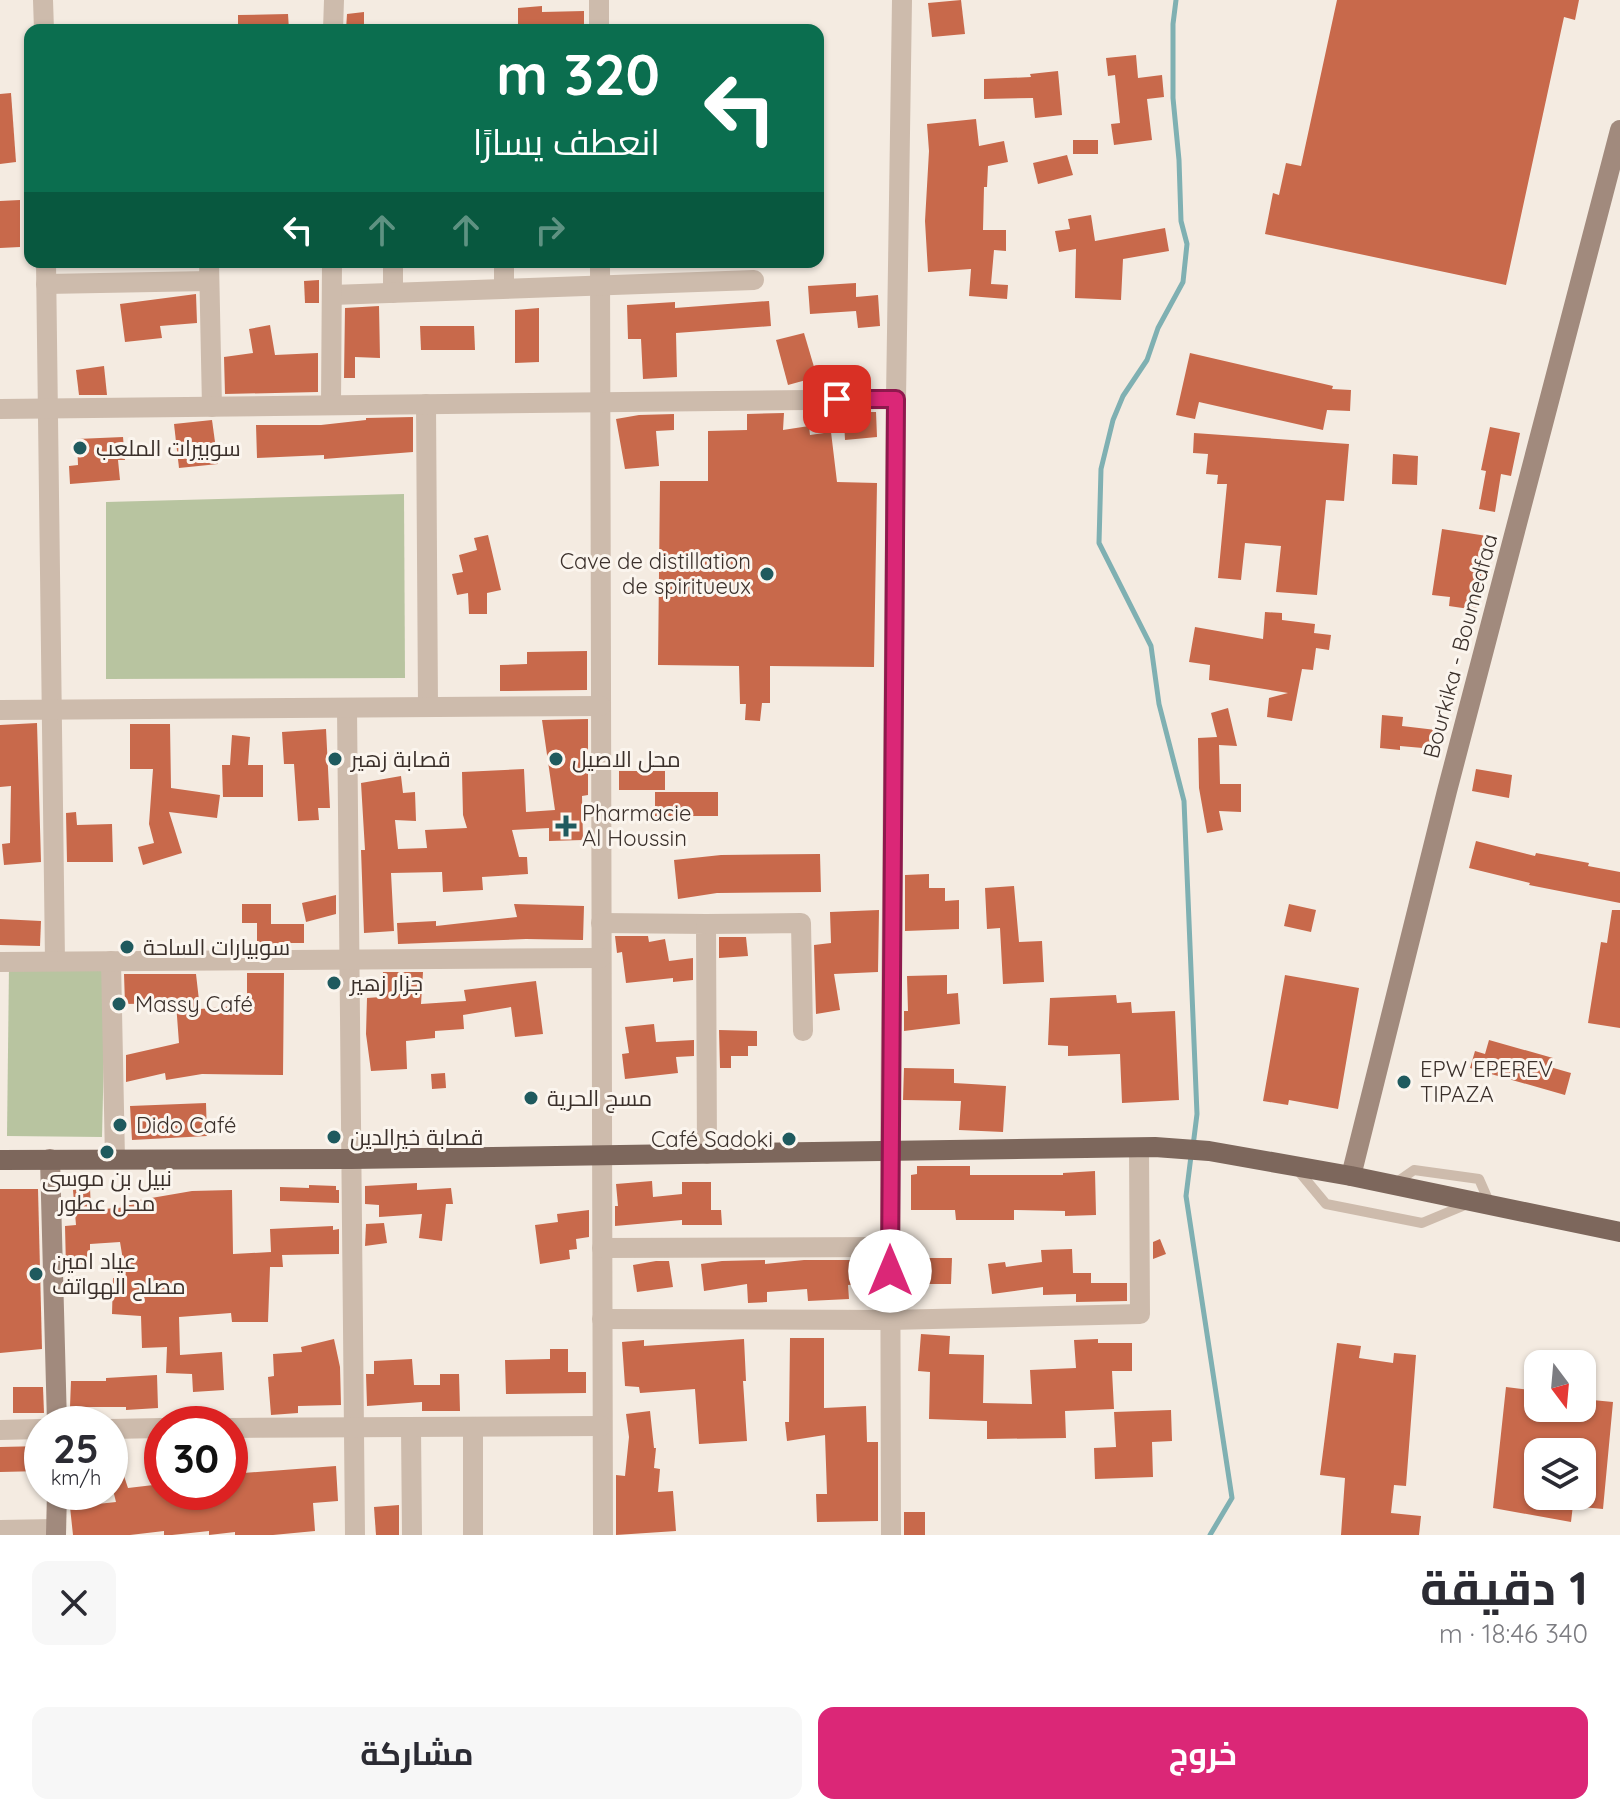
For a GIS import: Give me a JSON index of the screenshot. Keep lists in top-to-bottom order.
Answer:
{
  "streets": {
    "main road": ["Bourkika - Boumedfaa"]
  },
  "places": {
    "other": [
      "سوبيرات الملعب",
      "Cave de distillation de spiritueux",
      "قصابة زهير",
      "محل الاصيل",
      "سوبيارات الساحة",
      "جزار زهير",
      "Massy Café",
      "EPW EPEREV TIPAZA",
      "مسج الحرية",
      "Dido Café",
      "قصابة خيرالدين",
      "Café Sadoki",
      "نبيل بن موسى محل عطور",
      "عياد امين مصلح الهواتف"
    ],
    "health": ["Pharmacie Al Houssin"]
  },
  "north": "bottom",
  "page": {
    "turn": ["320 m", "انعطف يسارًا"],
    "speed": "25 km/h",
    "limit": "30",
    "heading": ["1 دقيقة", "340 m · 18:46"],
    "buttons": ["خروج", "مشاركة"]
  }
}
